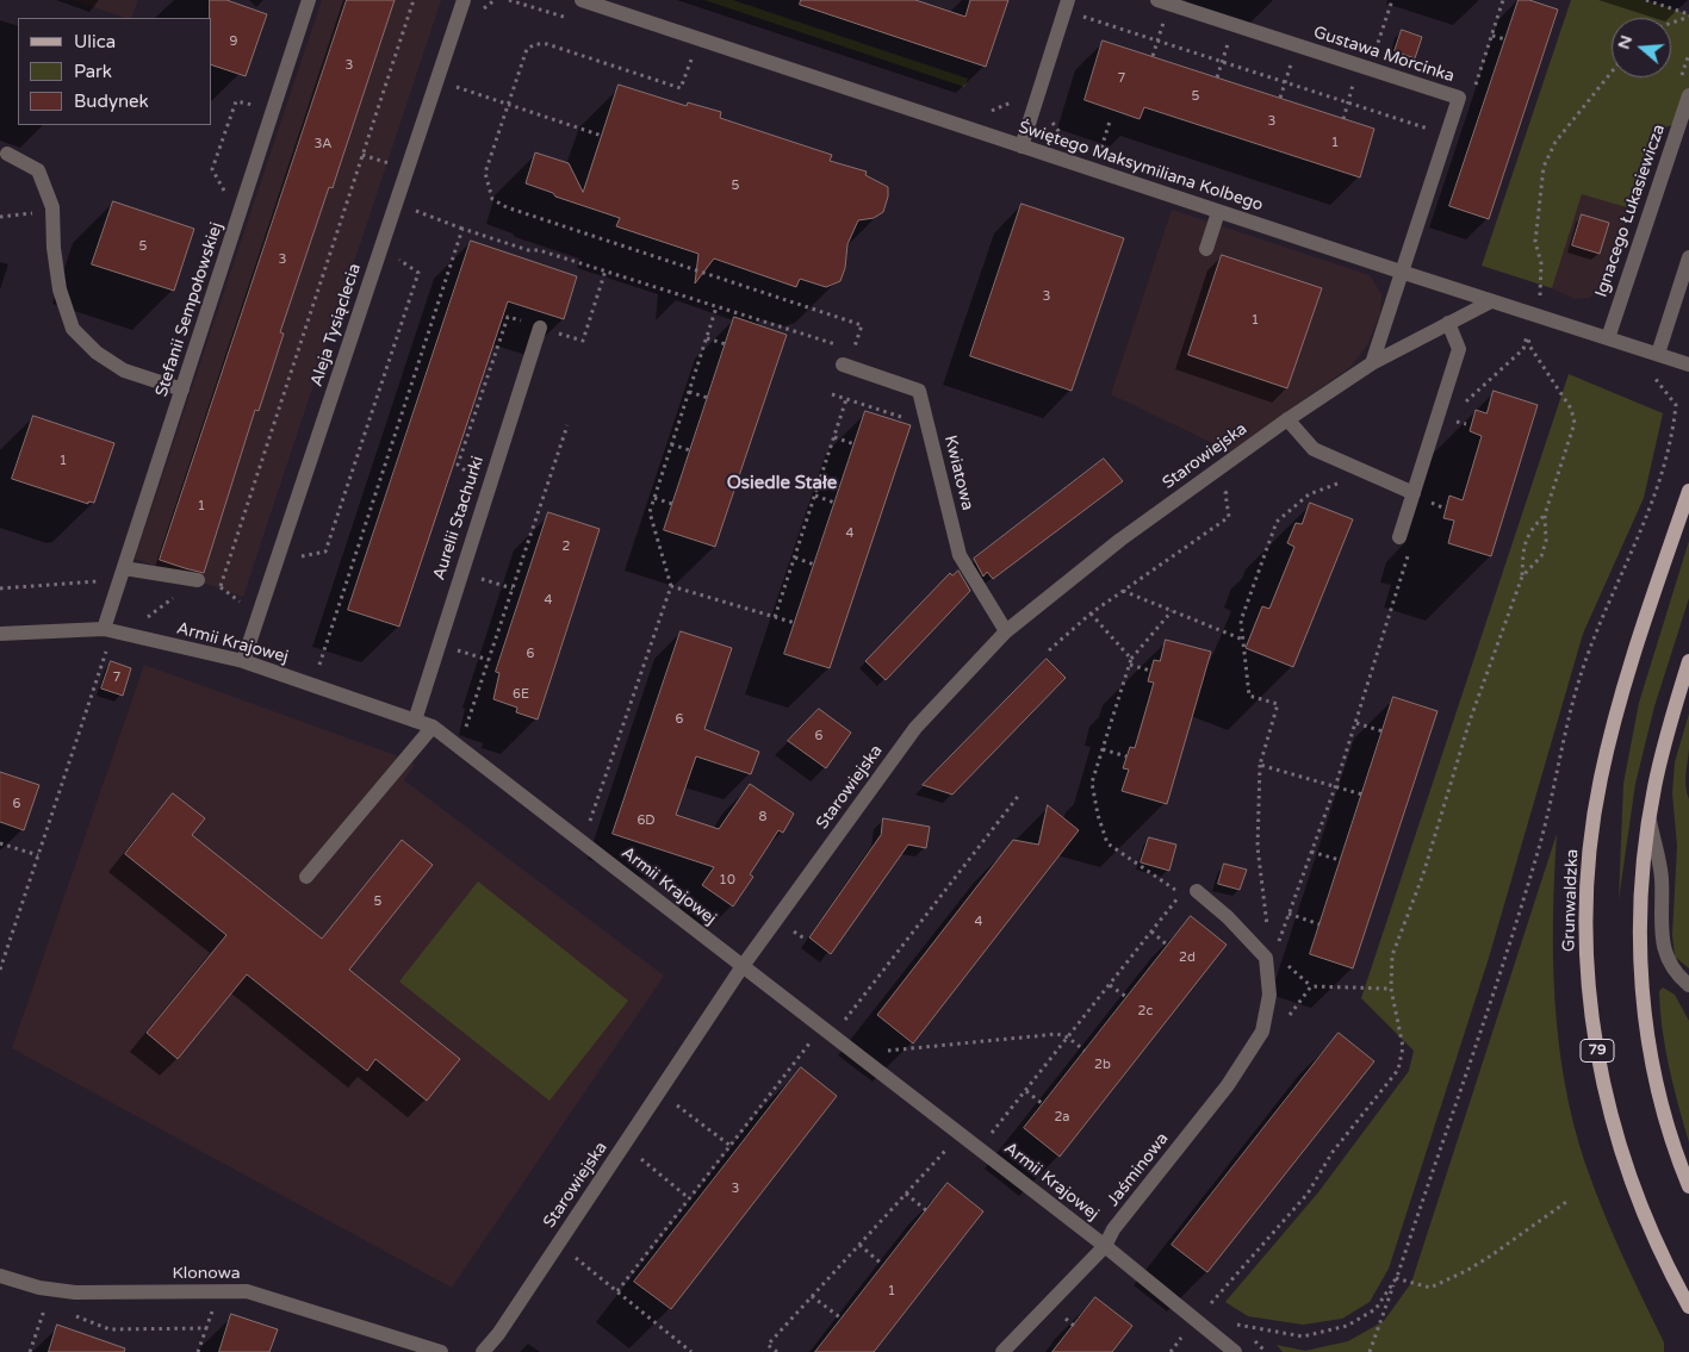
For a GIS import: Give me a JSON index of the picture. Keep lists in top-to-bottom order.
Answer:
{
  "streets": {
    "main road": ["Grunwaldzka", "79"],
    "street": [
      "Gustawa Morcinka",
      "Świętego Maksymiliana Kolbego",
      "Ignacego Łukasiewicza",
      "Stefanii Sempołowskiej",
      "Aleja Tysiąclecia",
      "Starowiejska",
      "Kwiatowa",
      "Aurelii Stachurki",
      "Armii Krajowej",
      "Jaśminowa",
      "Klonowa"
    ]
  },
  "crossings": [
    ["Gustawa Morcinka", "Świętego Maksymiliana Kolbego"],
    ["Świętego Maksymiliana Kolbego", "Ignacego Łukasiewicza"],
    ["Świętego Maksymiliana Kolbego", "Starowiejska"],
    ["Stefanii Sempołowskiej", "Armii Krajowej"],
    ["Aleja Tysiąclecia", "Armii Krajowej"],
    ["Starowiejska", "Kwiatowa"],
    ["Starowiejska", "Armii Krajowej"],
    ["Aurelii Stachurki", "Armii Krajowej"],
    ["Armii Krajowej", "Jaśminowa"]
  ],
  "districts": ["Osiedle Stałe"],
  "house_numbers": [
    "9",
    "3",
    "7",
    "5",
    "3",
    "1",
    "3A",
    "5",
    "5",
    "3",
    "3",
    "1",
    "1",
    "1",
    "4",
    "2",
    "4",
    "6",
    "7",
    "6E",
    "6",
    "6",
    "6",
    "8",
    "6D",
    "10",
    "5",
    "4",
    "2d",
    "2c",
    "2b",
    "2a",
    "3",
    "1"
  ],
  "legend": ["Ulica", "Park", "Budynek"],
  "north": "left"
}
